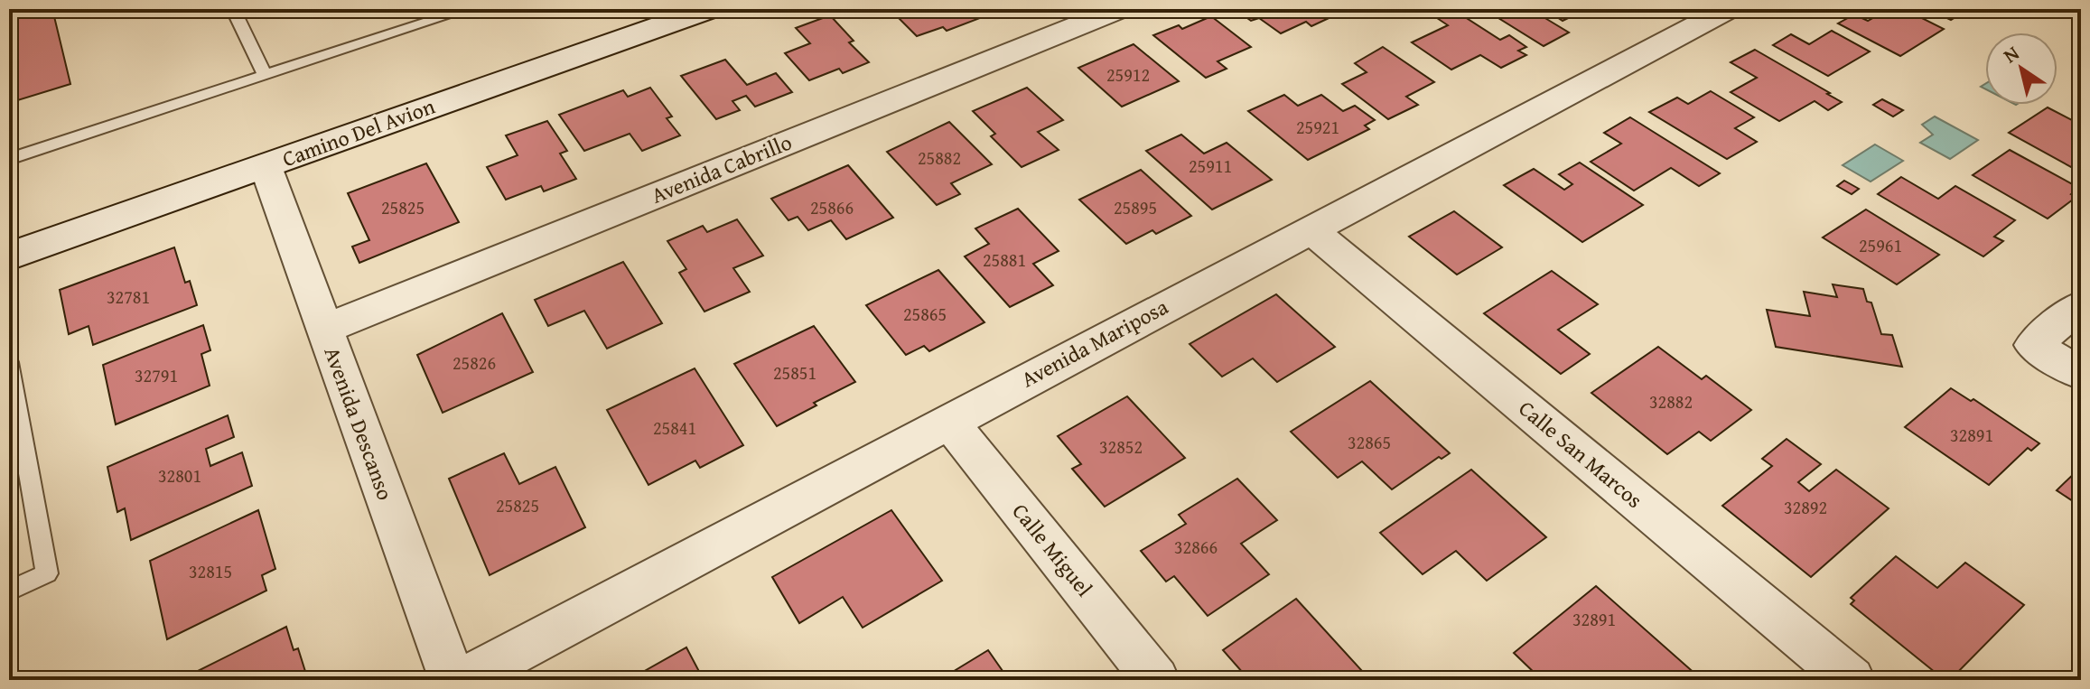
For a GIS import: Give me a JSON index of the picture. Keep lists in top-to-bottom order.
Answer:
{
  "streets": {
    "main road": ["Camino Del Avion"],
    "street": [
      "Avenida Cabrillo",
      "Avenida Mariposa",
      "Avenida Descanso",
      "Calle San Marcos",
      "Calle Miguel"
    ]
  },
  "crossings": [
    ["Camino Del Avion", "Avenida Descanso"],
    ["Avenida Cabrillo", "Avenida Descanso"],
    ["Avenida Mariposa", "Calle San Marcos"],
    ["Avenida Mariposa", "Calle Miguel"]
  ],
  "house_numbers": [
    "25912",
    "25921",
    "25882",
    "25911",
    "25825",
    "25866",
    "25895",
    "25961",
    "25881",
    "32781",
    "25865",
    "25826",
    "25851",
    "32791",
    "32882",
    "25841",
    "32891",
    "32865",
    "32852",
    "32801",
    "25825",
    "32892",
    "32866",
    "32815",
    "32891"
  ],
  "north": "top left"
}
